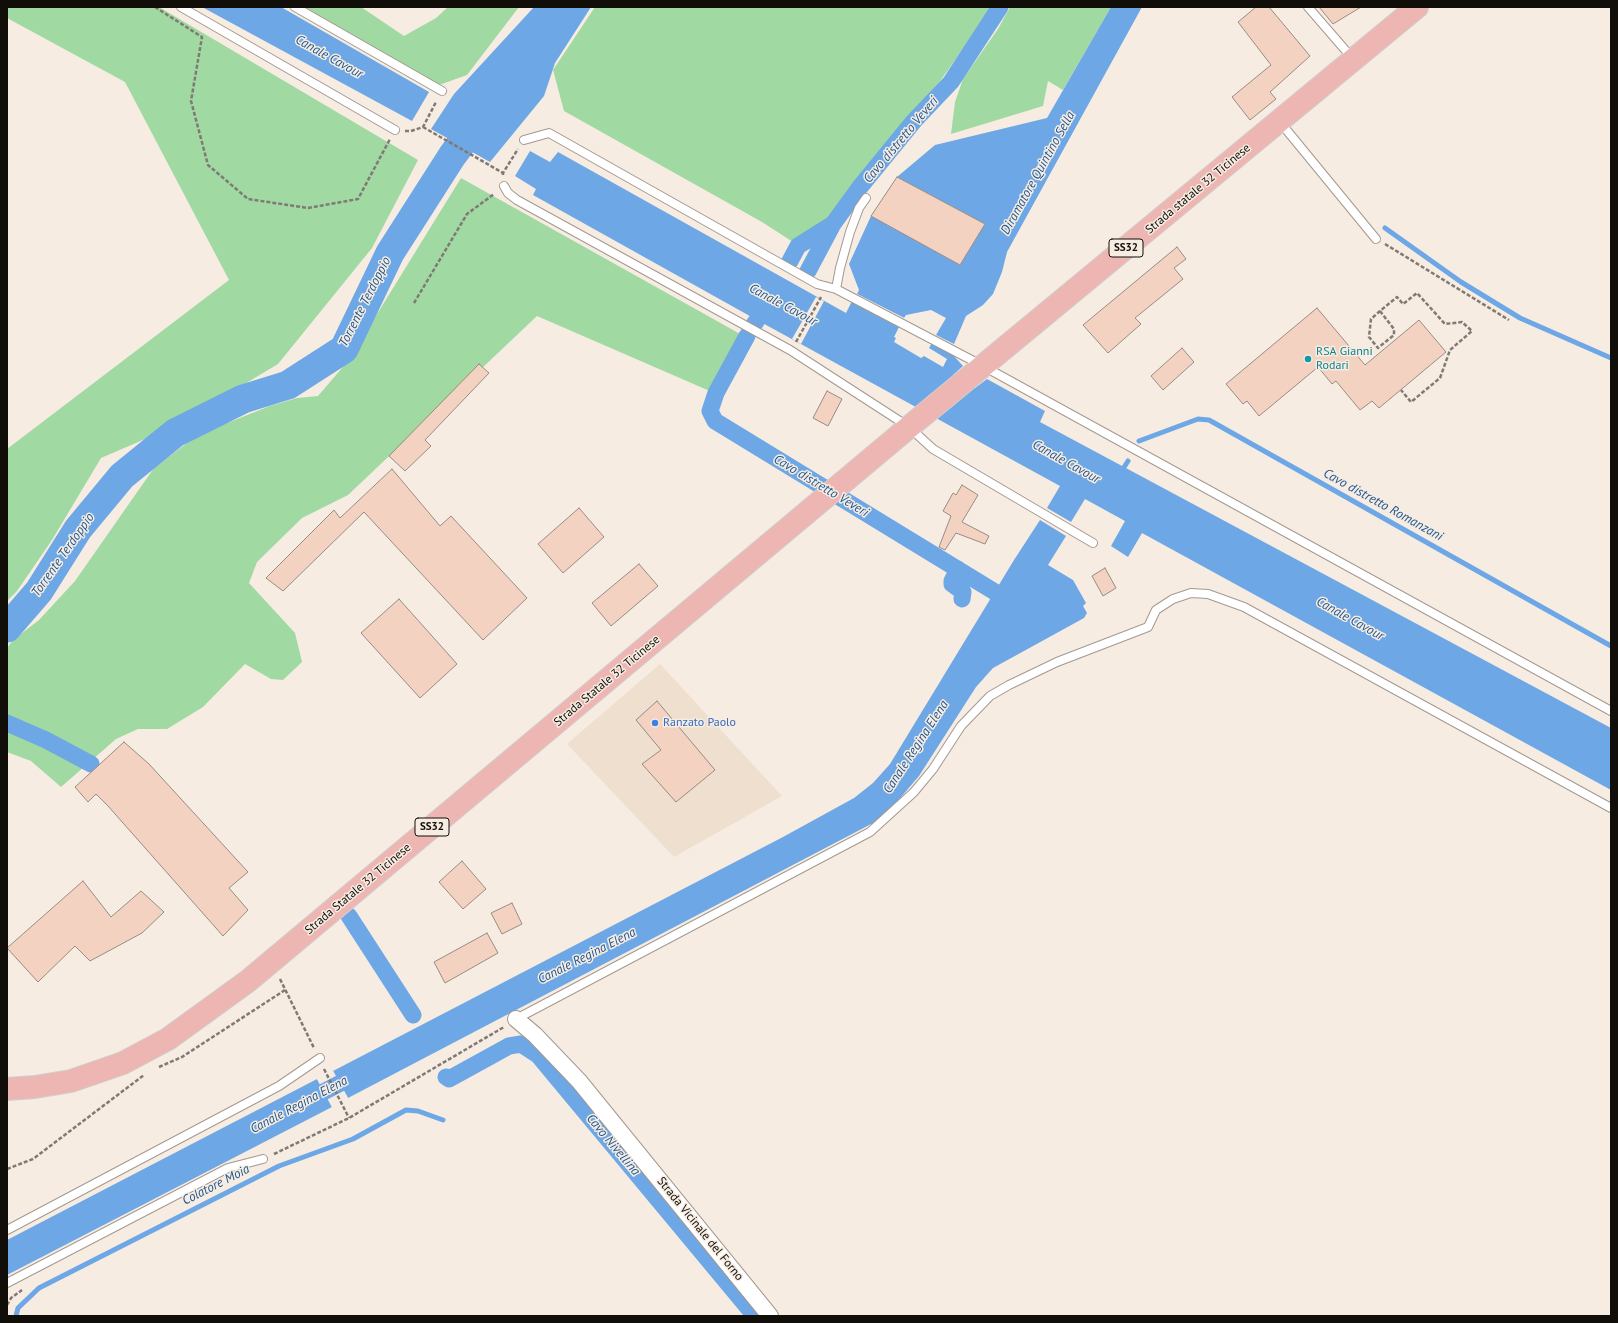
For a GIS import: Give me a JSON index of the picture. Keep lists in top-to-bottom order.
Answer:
{
  "streets": {
    "main road": ["Strada statale 32 Ticinese", "SS32", "Strada Statale 32 Ticinese"],
    "street": ["Strada Vicinale del Forno"]
  },
  "crossings": [
    ["Strada statale 32 Ticinese", "Strada Statale 32 Ticinese"]
  ],
  "water": [
    "Canale Cavour",
    "Cavo distretto Veveri",
    "Diramatore Quintino Sella",
    "Torrente Terdoppio",
    "Cavo distretto Romanzani",
    "Canale Regina Elena",
    "Cavo Nivellina",
    "Colatore Moia"
  ],
  "places": ["RSA Gianni Rodari", "Ranzato Paolo"]
}
